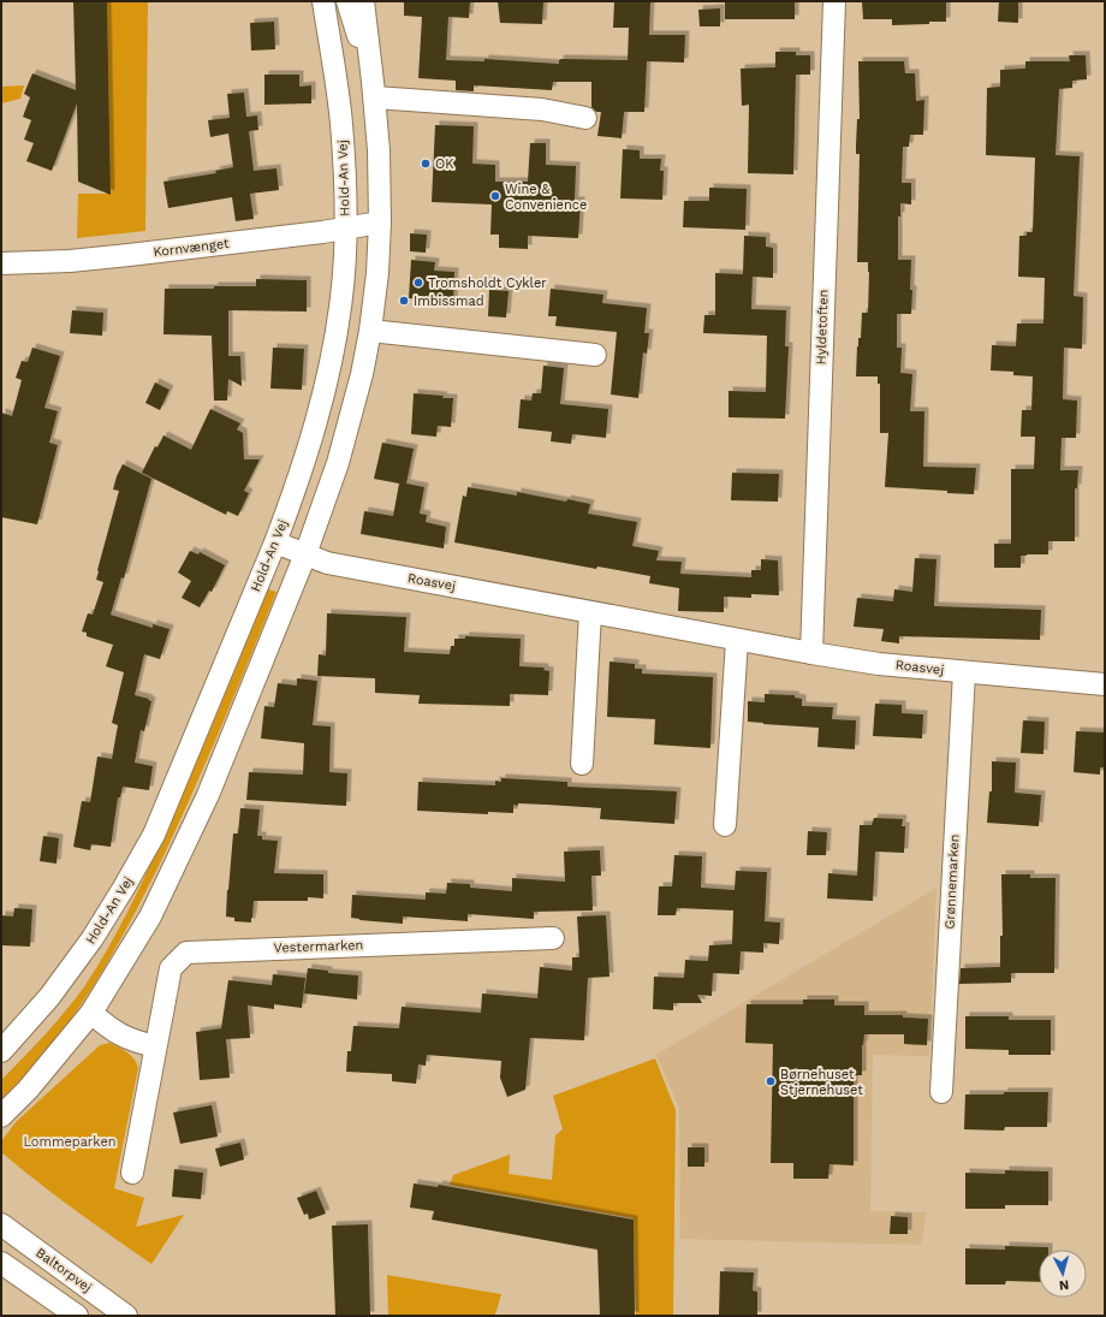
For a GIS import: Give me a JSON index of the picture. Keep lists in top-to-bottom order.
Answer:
{
  "streets": {
    "street": [
      "Hold-An Vej",
      "Kornvænget",
      "Hyldetoften",
      "Roasvej",
      "Grønnemarken",
      "Vestermarken",
      "Baltorpvej"
    ]
  },
  "crossings": [
    ["Hold-An Vej", "Kornvænget"],
    ["Hold-An Vej", "Roasvej"],
    ["Hyldetoften", "Roasvej"],
    ["Roasvej", "Grønnemarken"]
  ],
  "parks": ["Lommeparken"],
  "places": [
    "OK",
    "Wine & Convenience",
    "Tromsholdt Cykler",
    "Imbissmad",
    "Børnehuset Stjernehuset"
  ],
  "north": "bottom"
}
